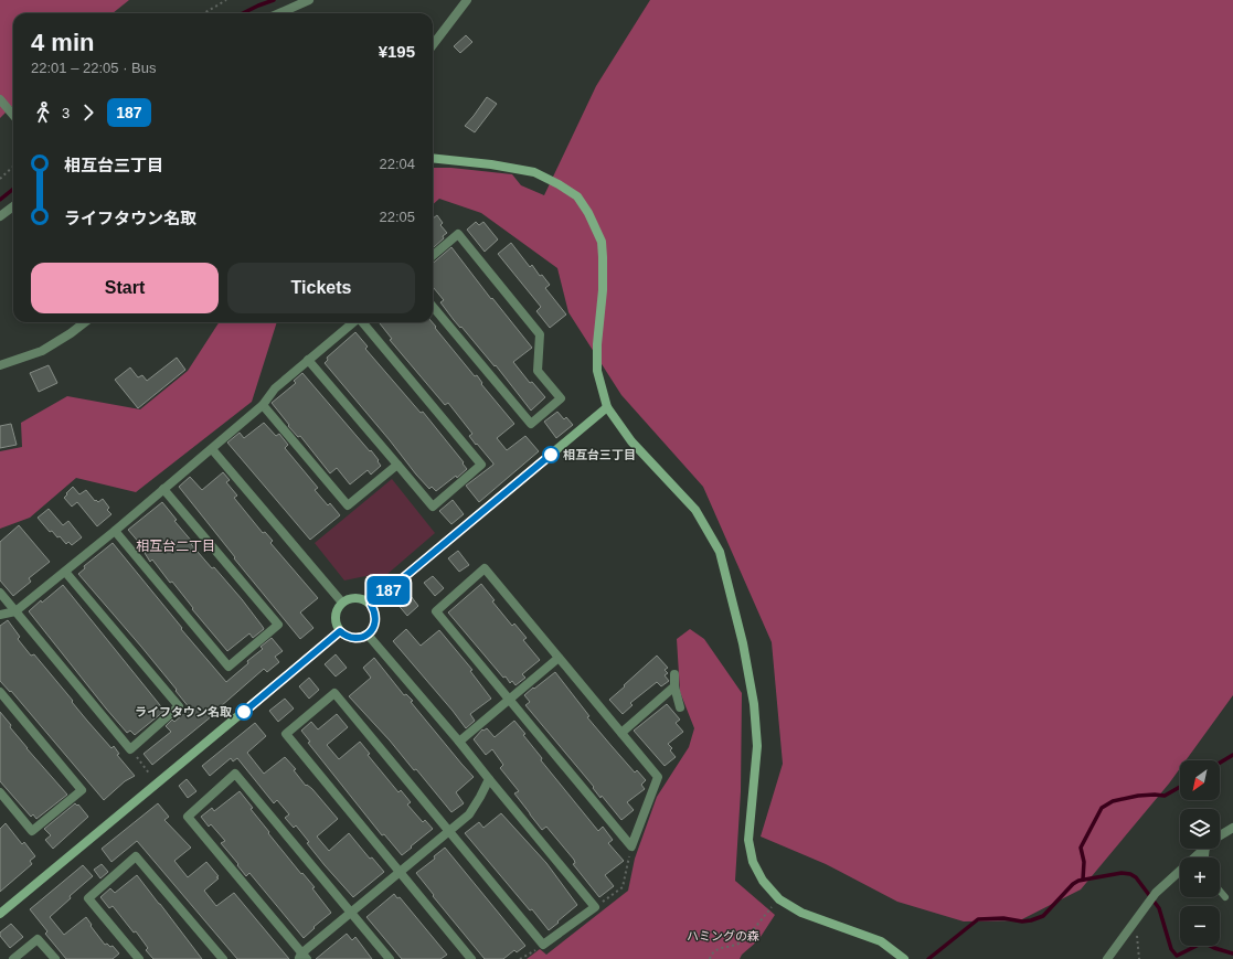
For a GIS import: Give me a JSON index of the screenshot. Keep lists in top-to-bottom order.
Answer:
{
  "districts": ["相互台二丁目"],
  "parks": ["ハミングの森"],
  "places": ["相互台三丁目", "ライフタウン名取"],
  "lines": ["bus line 187"],
  "north": "bottom left",
  "page": {
    "on_map": "187",
    "heading": ["4 min", "22:01 – 22:05 · Bus", "¥195"],
    "legs": ["3", "187"],
    "list": [
      {
        "name": "相互台三丁目",
        "value": "22:04"
      },
      {
        "name": "ライフタウン名取",
        "value": "22:05"
      }
    ],
    "buttons": ["Start", "Tickets"],
    "map_buttons": ["+", "−"]
  }
}
